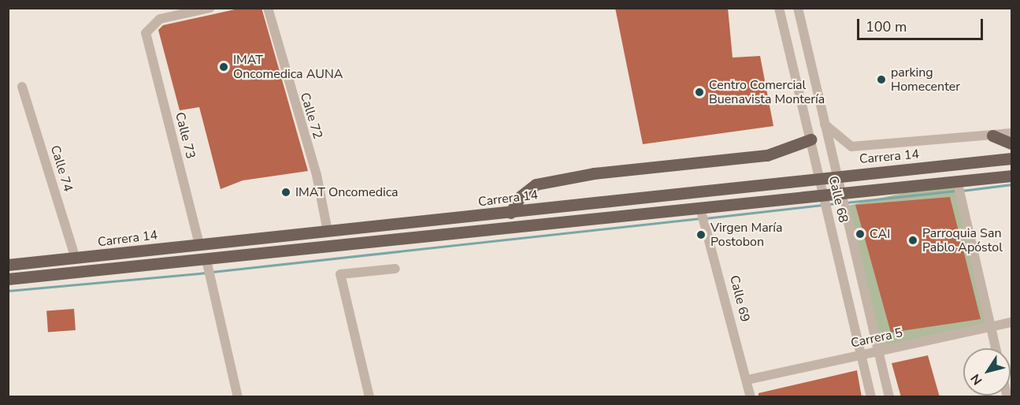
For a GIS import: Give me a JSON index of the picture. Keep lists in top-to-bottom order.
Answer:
{
  "streets": {
    "main road": ["Carrera 14"],
    "street": [
      "Calle 72",
      "Calle 73",
      "Calle 74",
      "Calle 68",
      "Calle 69",
      "Carrera 5"
    ]
  },
  "crossings": [
    ["Calle 72", "Carrera 14"],
    ["Calle 73", "Carrera 14"],
    ["Carrera 14", "Calle 74"],
    ["Carrera 14", "Calle 68"],
    ["Calle 68", "Carrera 5"],
    ["Calle 69", "Carrera 5"]
  ],
  "places": [
    "IMAT Oncomedica AUNA",
    "parking Homecenter",
    "Centro Comercial Buenavista Montería",
    "IMAT Oncomedica",
    "CAI",
    "Virgen María Postobon",
    "Parroquia San Pablo Apóstol"
  ],
  "scale_bar": "100 m",
  "north": "bottom left"
}
